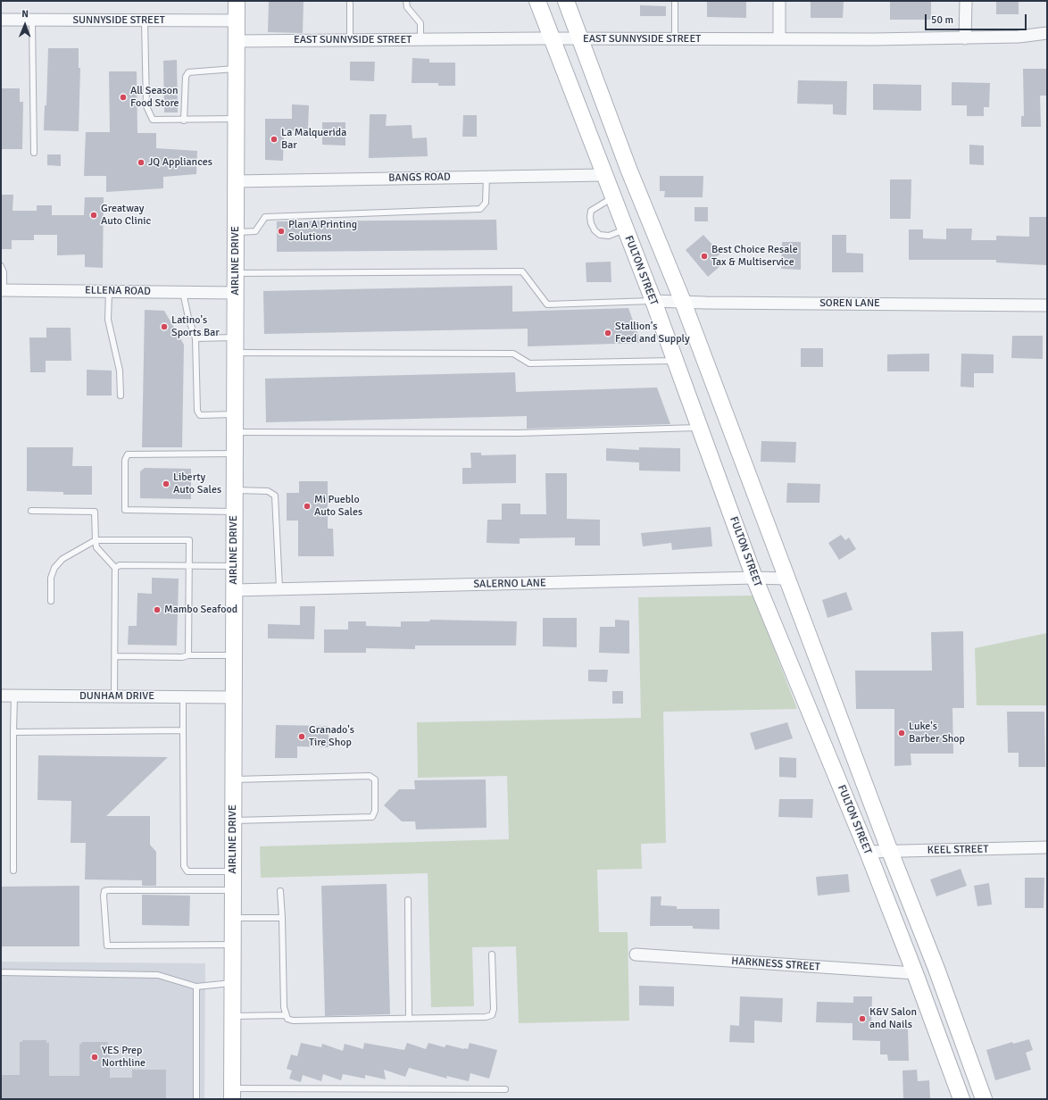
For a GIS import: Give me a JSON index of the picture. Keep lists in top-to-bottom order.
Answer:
{
  "streets": {
    "street": [
      "SUNNYSIDE STREET",
      "EAST SUNNYSIDE STREET",
      "BANGS ROAD",
      "AIRLINE DRIVE",
      "FULTON STREET",
      "ELLENA ROAD",
      "SOREN LANE",
      "SALERNO LANE",
      "DUNHAM DRIVE",
      "KEEL STREET",
      "HARKNESS STREET"
    ]
  },
  "crossings": [
    ["SUNNYSIDE STREET", "AIRLINE DRIVE"],
    ["EAST SUNNYSIDE STREET", "AIRLINE DRIVE"],
    ["EAST SUNNYSIDE STREET", "FULTON STREET"],
    ["BANGS ROAD", "AIRLINE DRIVE"],
    ["BANGS ROAD", "FULTON STREET"],
    ["AIRLINE DRIVE", "ELLENA ROAD"],
    ["AIRLINE DRIVE", "SALERNO LANE"],
    ["AIRLINE DRIVE", "DUNHAM DRIVE"],
    ["FULTON STREET", "SOREN LANE"],
    ["FULTON STREET", "SALERNO LANE"],
    ["FULTON STREET", "KEEL STREET"],
    ["FULTON STREET", "HARKNESS STREET"]
  ],
  "places": [
    "All Season Food Store",
    "La Malquerida Bar",
    "JQ Appliances",
    "Greatway Auto Clinic",
    "Plan A Printing Solutions",
    "Best Choice Resale Tax & Multiservice",
    "Latino's Sports Bar",
    "Stallion's Feed and Supply",
    "Liberty Auto Sales",
    "Mi Pueblo Auto Sales",
    "Mambo Seafood",
    "Luke's Barber Shop",
    "Granado's Tire Shop",
    "K&V Salon and Nails",
    "YES Prep Northline"
  ],
  "scale_bar": "50 m",
  "north": "top"
}
